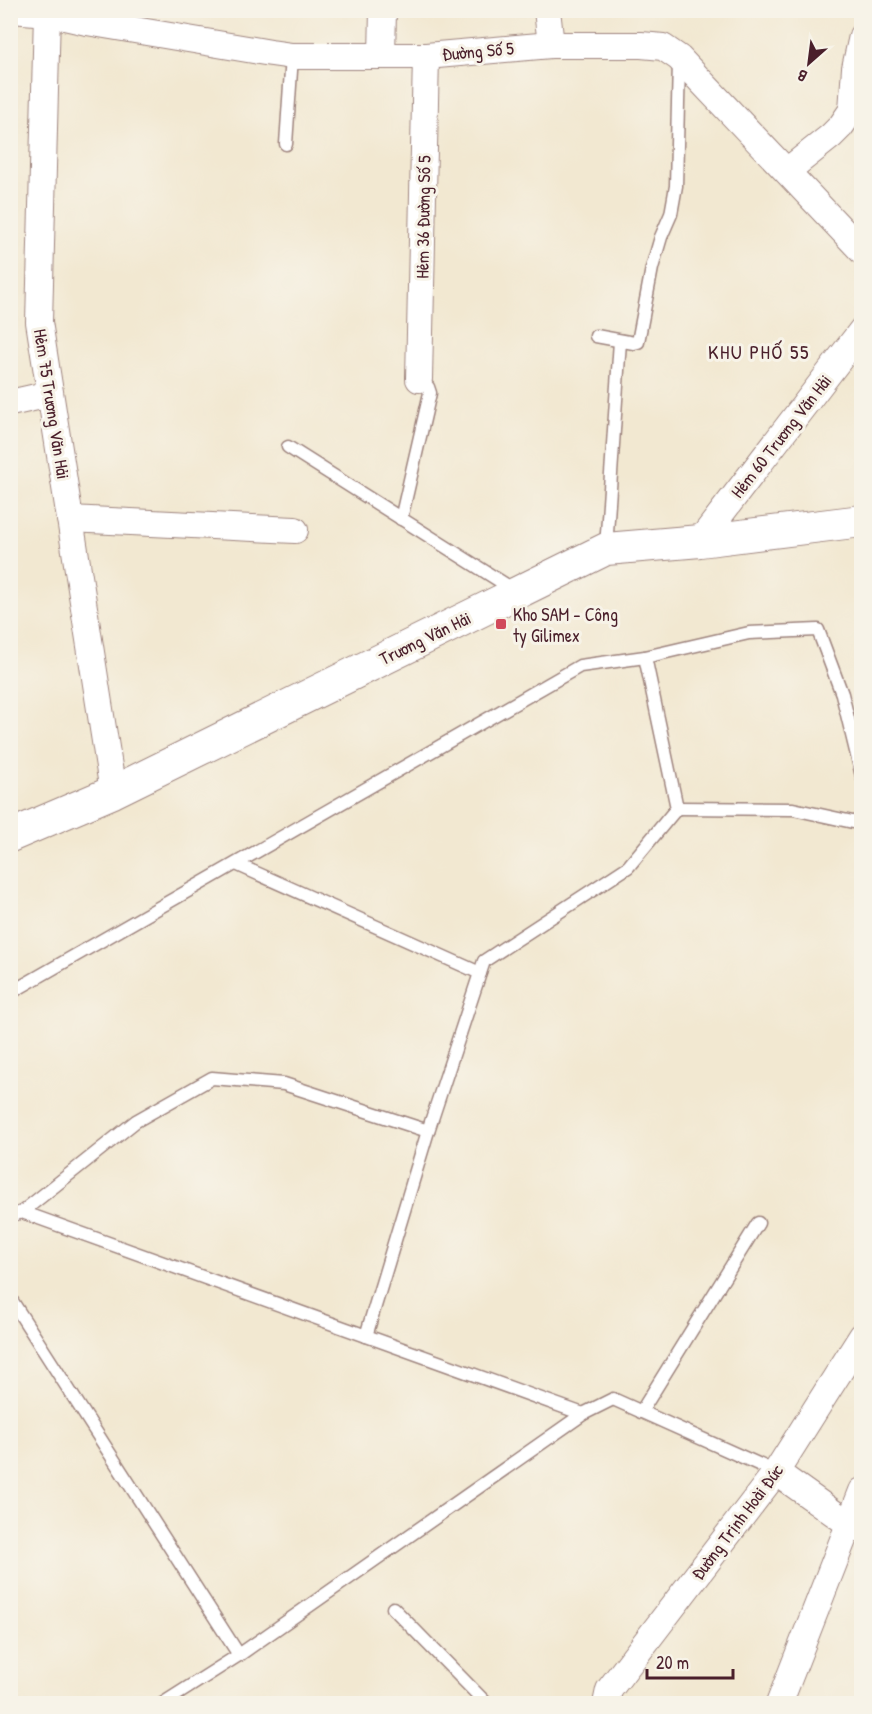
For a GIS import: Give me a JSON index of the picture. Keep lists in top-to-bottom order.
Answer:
{
  "streets": {
    "street": [
      "Đường Số 5",
      "Hẻm 36 Đường Số 5",
      "Hẻm 75 Trương Văn Hải",
      "Hẻm 60 Trương Văn Hải",
      "Trương Văn Hải",
      "Đường Trịnh Hoài Đức"
    ]
  },
  "crossings": [
    ["Đường Số 5", "Hẻm 36 Đường Số 5"],
    ["Đường Số 5", "Hẻm 75 Trương Văn Hải"],
    ["Hẻm 75 Trương Văn Hải", "Trương Văn Hải"],
    ["Hẻm 60 Trương Văn Hải", "Trương Văn Hải"]
  ],
  "districts": ["KHU PHỐ 55"],
  "places": {
    "transit": ["Kho SAM - Công ty Gilimex"]
  },
  "scale_bar": "20 m",
  "north": "bottom left"
}
